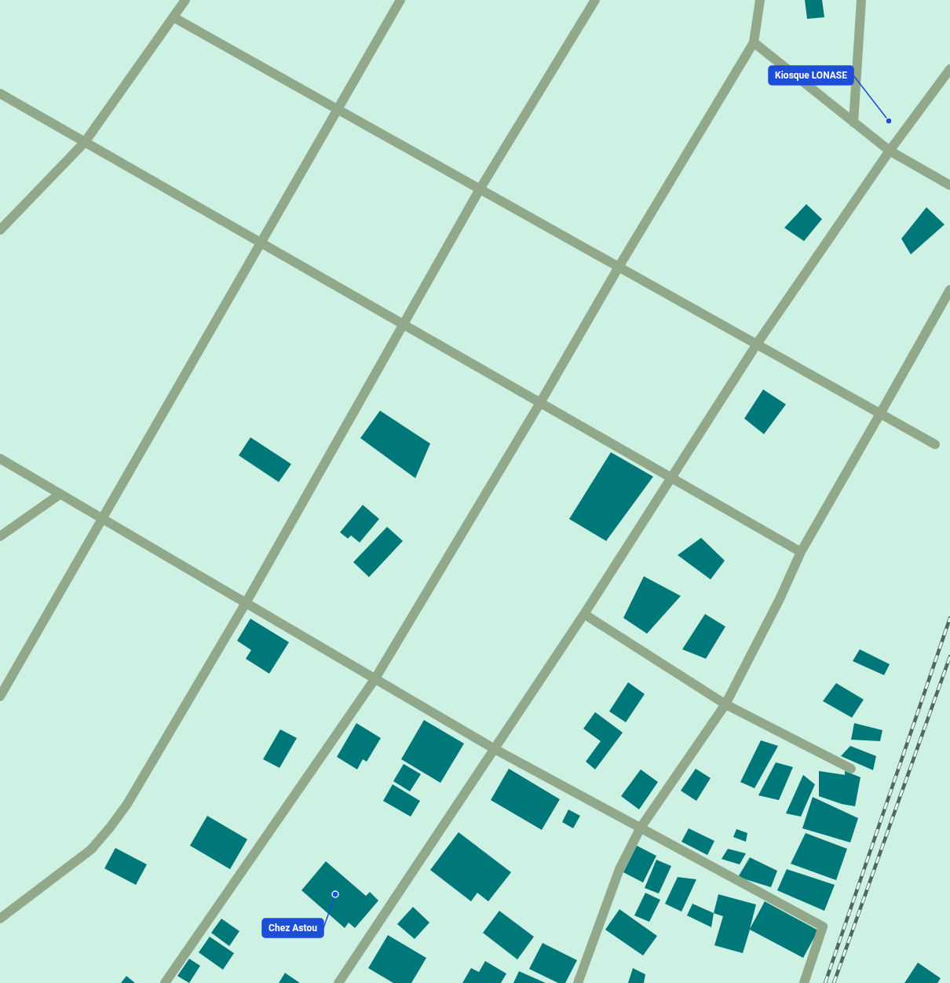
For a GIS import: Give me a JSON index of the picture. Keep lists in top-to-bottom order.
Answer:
{
  "places": ["Kiosque LONASE", "Chez Astou"]
}
